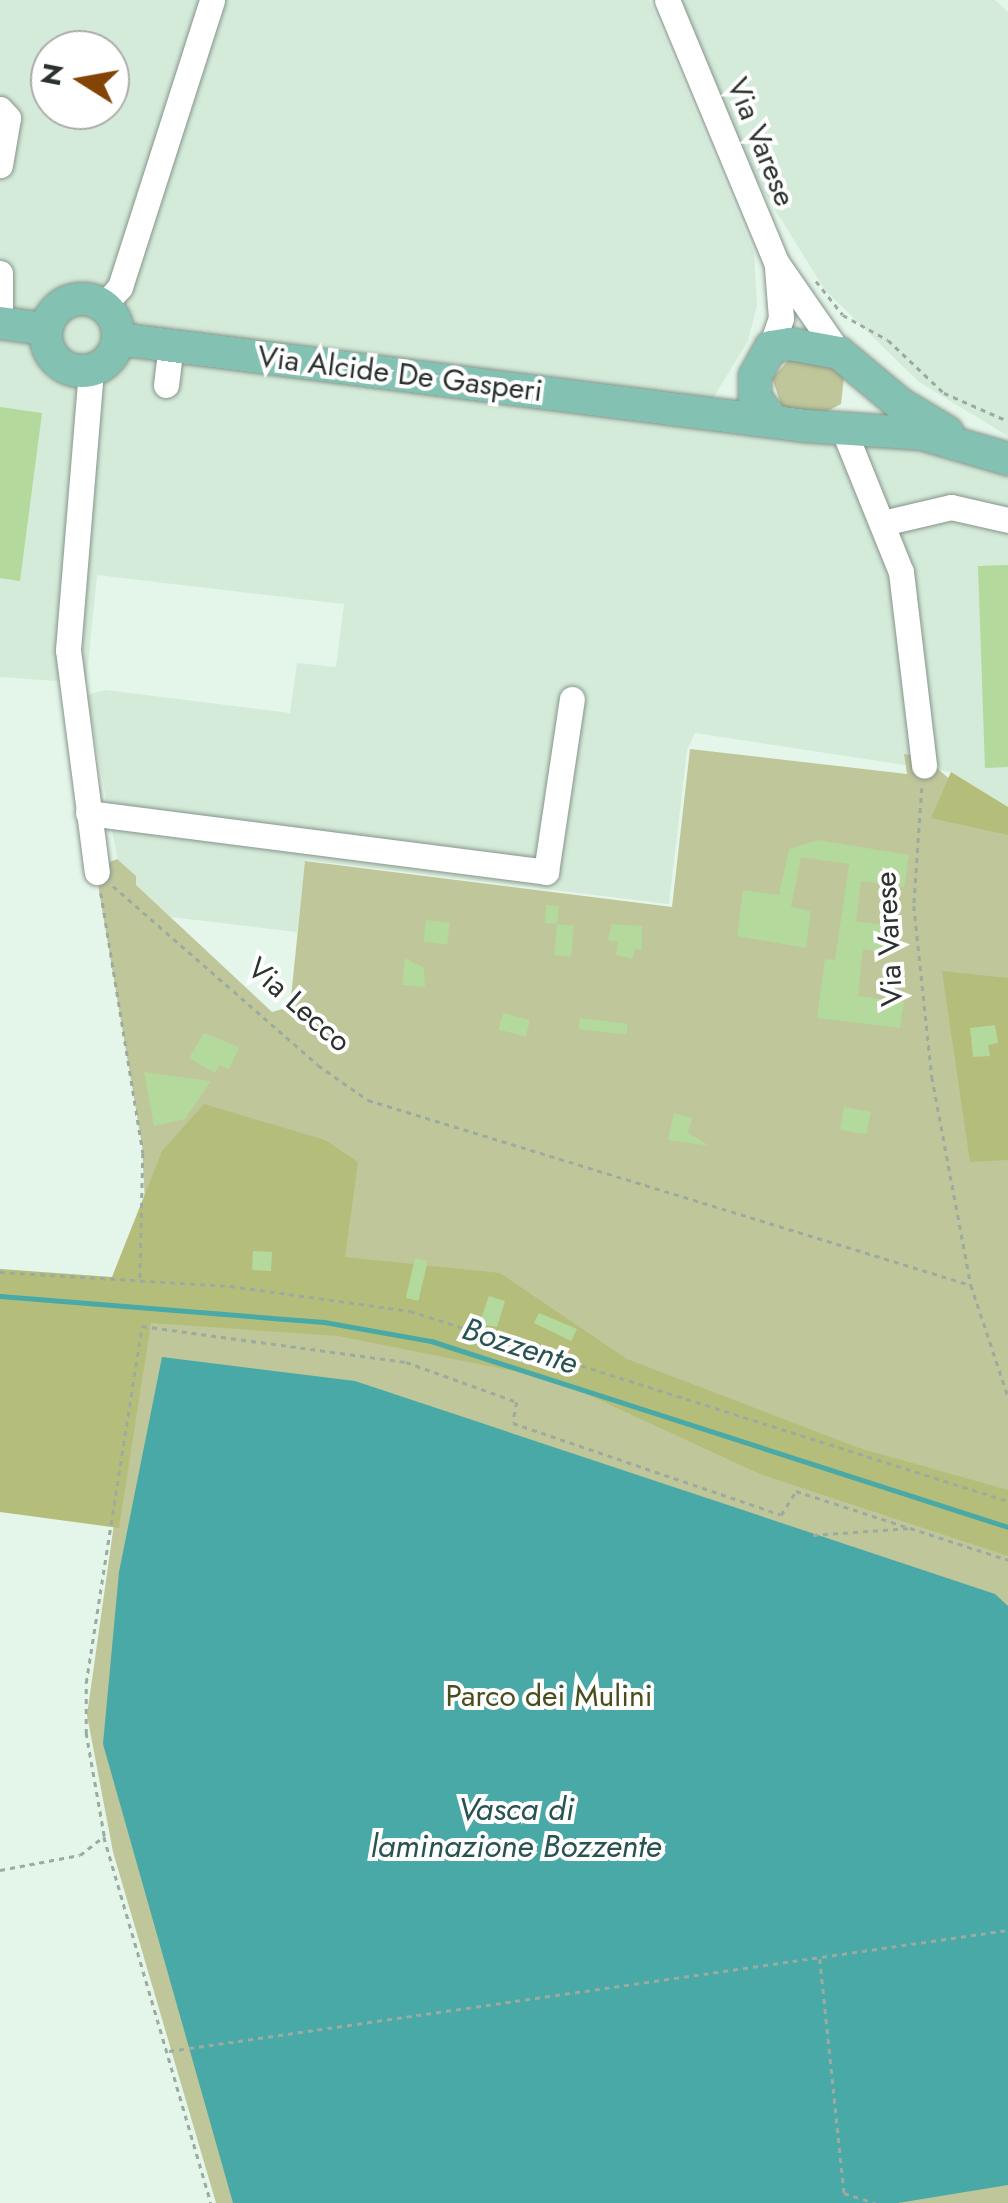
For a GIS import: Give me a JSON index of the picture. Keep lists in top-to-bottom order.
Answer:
{
  "streets": {
    "main road": ["Via Alcide De Gasperi"],
    "street": ["Via Varese"],
    "path": ["Via Lecco"]
  },
  "crossings": [
    ["Via Varese", "Via Alcide De Gasperi"],
    ["Via Varese", "Via Lecco"]
  ],
  "water": ["Bozzente", "Vasca di laminazione Bozzente"],
  "parks": ["Parco dei Mulini"],
  "north": "left"
}
